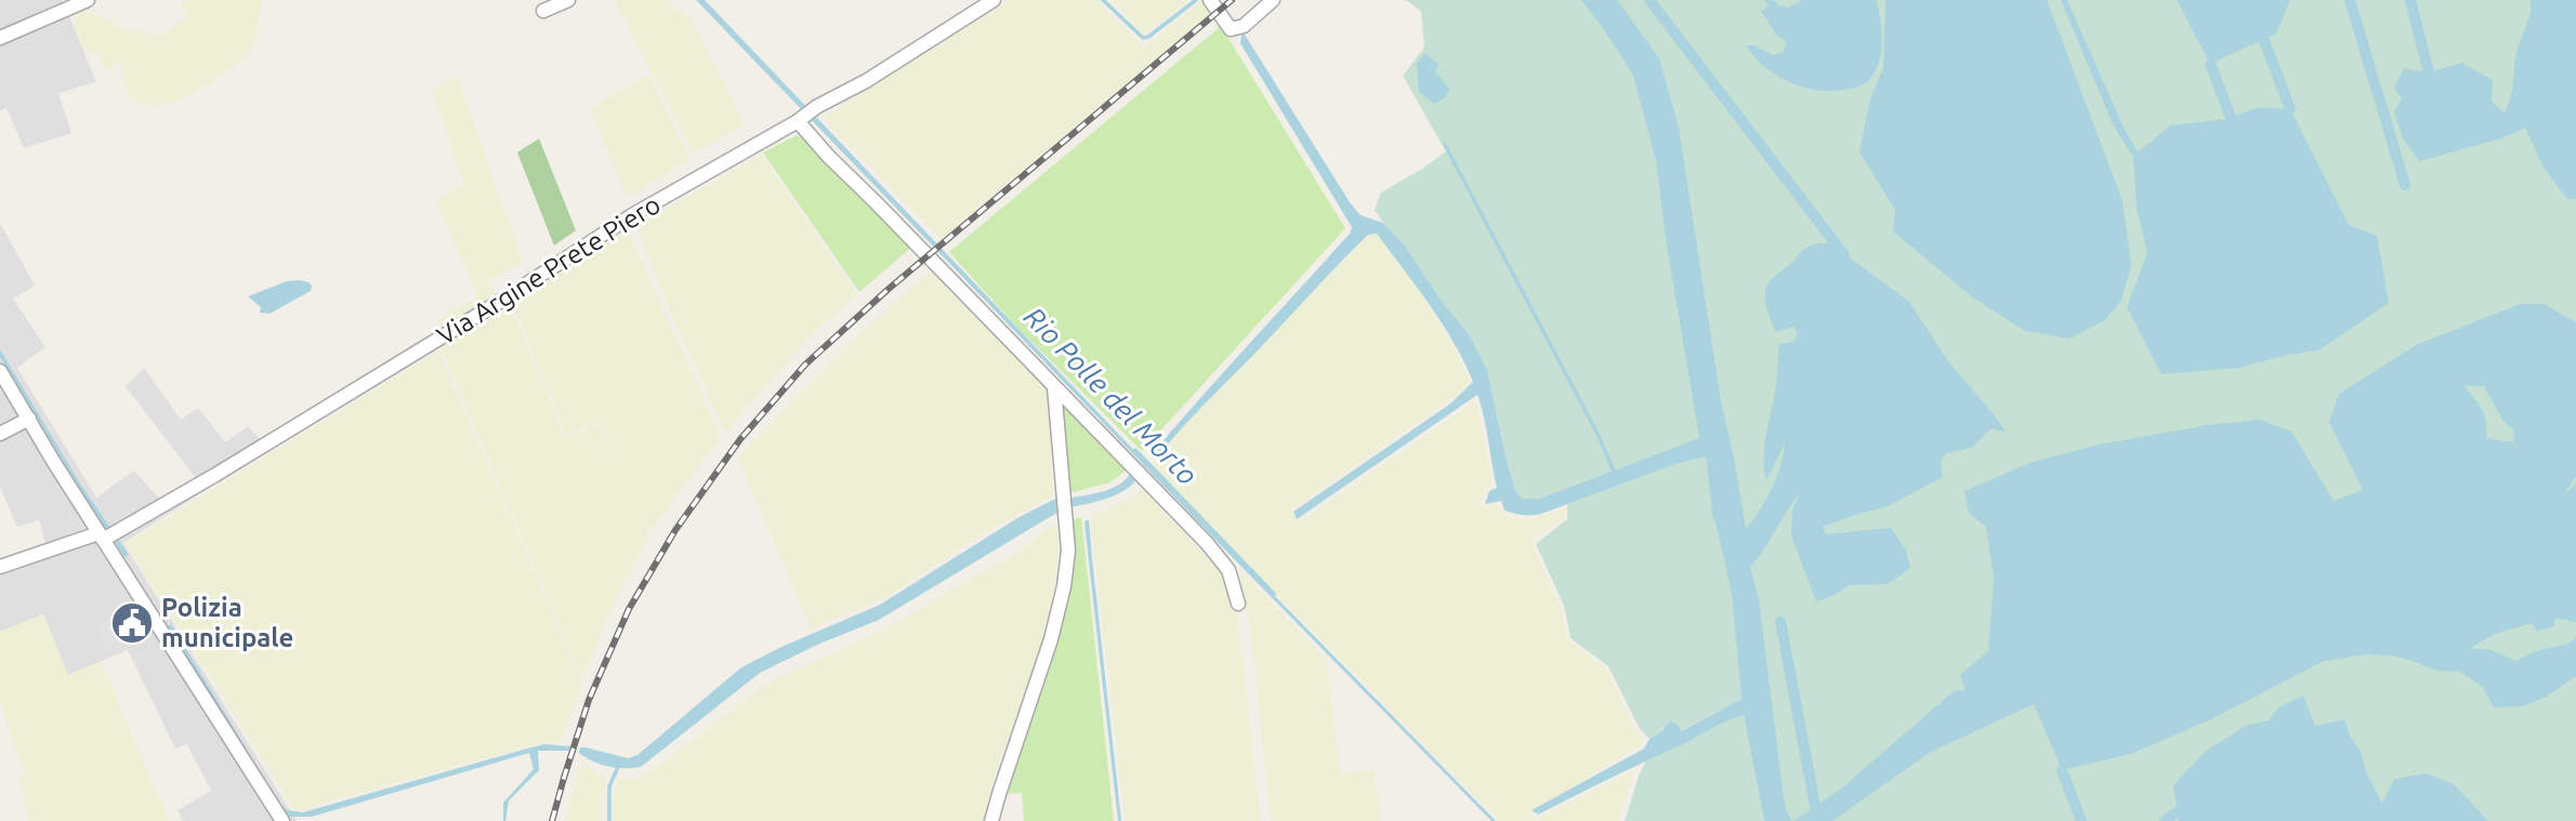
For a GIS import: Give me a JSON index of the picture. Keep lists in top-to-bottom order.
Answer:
{
  "streets": {
    "street": ["Via Argine Prete Piero"]
  },
  "water": ["Rio Polle del Morto"],
  "places": {
    "public building": ["Polizia municipale"]
  }
}
